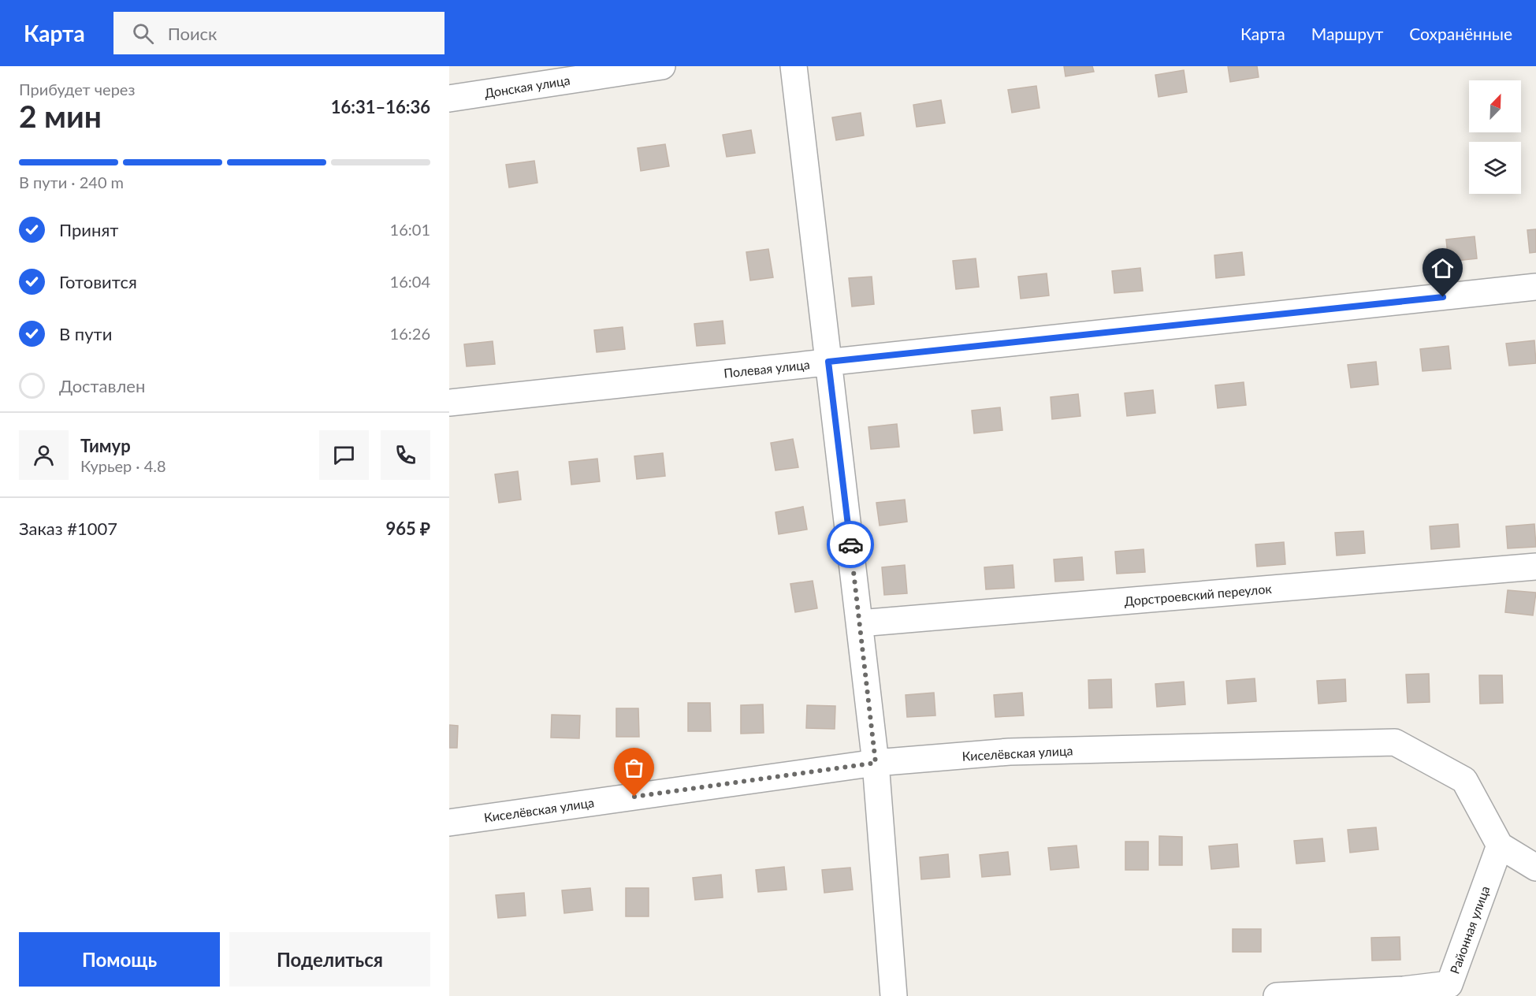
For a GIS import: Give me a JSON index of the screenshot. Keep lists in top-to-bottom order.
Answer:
{
  "streets": {
    "street": [
      "Донская улица",
      "Полевая улица",
      "Дорстроевский переулок",
      "Киселёвская улица",
      "Районная улица"
    ]
  },
  "crossings": [
    ["Киселёвская улица", "Районная улица"]
  ],
  "north": "top right",
  "page": {
    "header": "Карта",
    "search": "Поиск",
    "nav": ["Карта", "Маршрут", "Сохранённые"],
    "heading": ["2 мин", "Прибудет через", "16:31–16:36"],
    "panel": [
      "Тимур",
      "Курьер · 4.8",
      "Заказ #1007",
      "965 ₽"
    ],
    "bar": "В пути · 240 m",
    "list": [
      ["Принят", "16:01"],
      ["Готовится", "16:04"],
      ["В пути", "16:26"],
      "Доставлен"
    ],
    "buttons": ["Помощь", "Поделиться"]
  }
}
